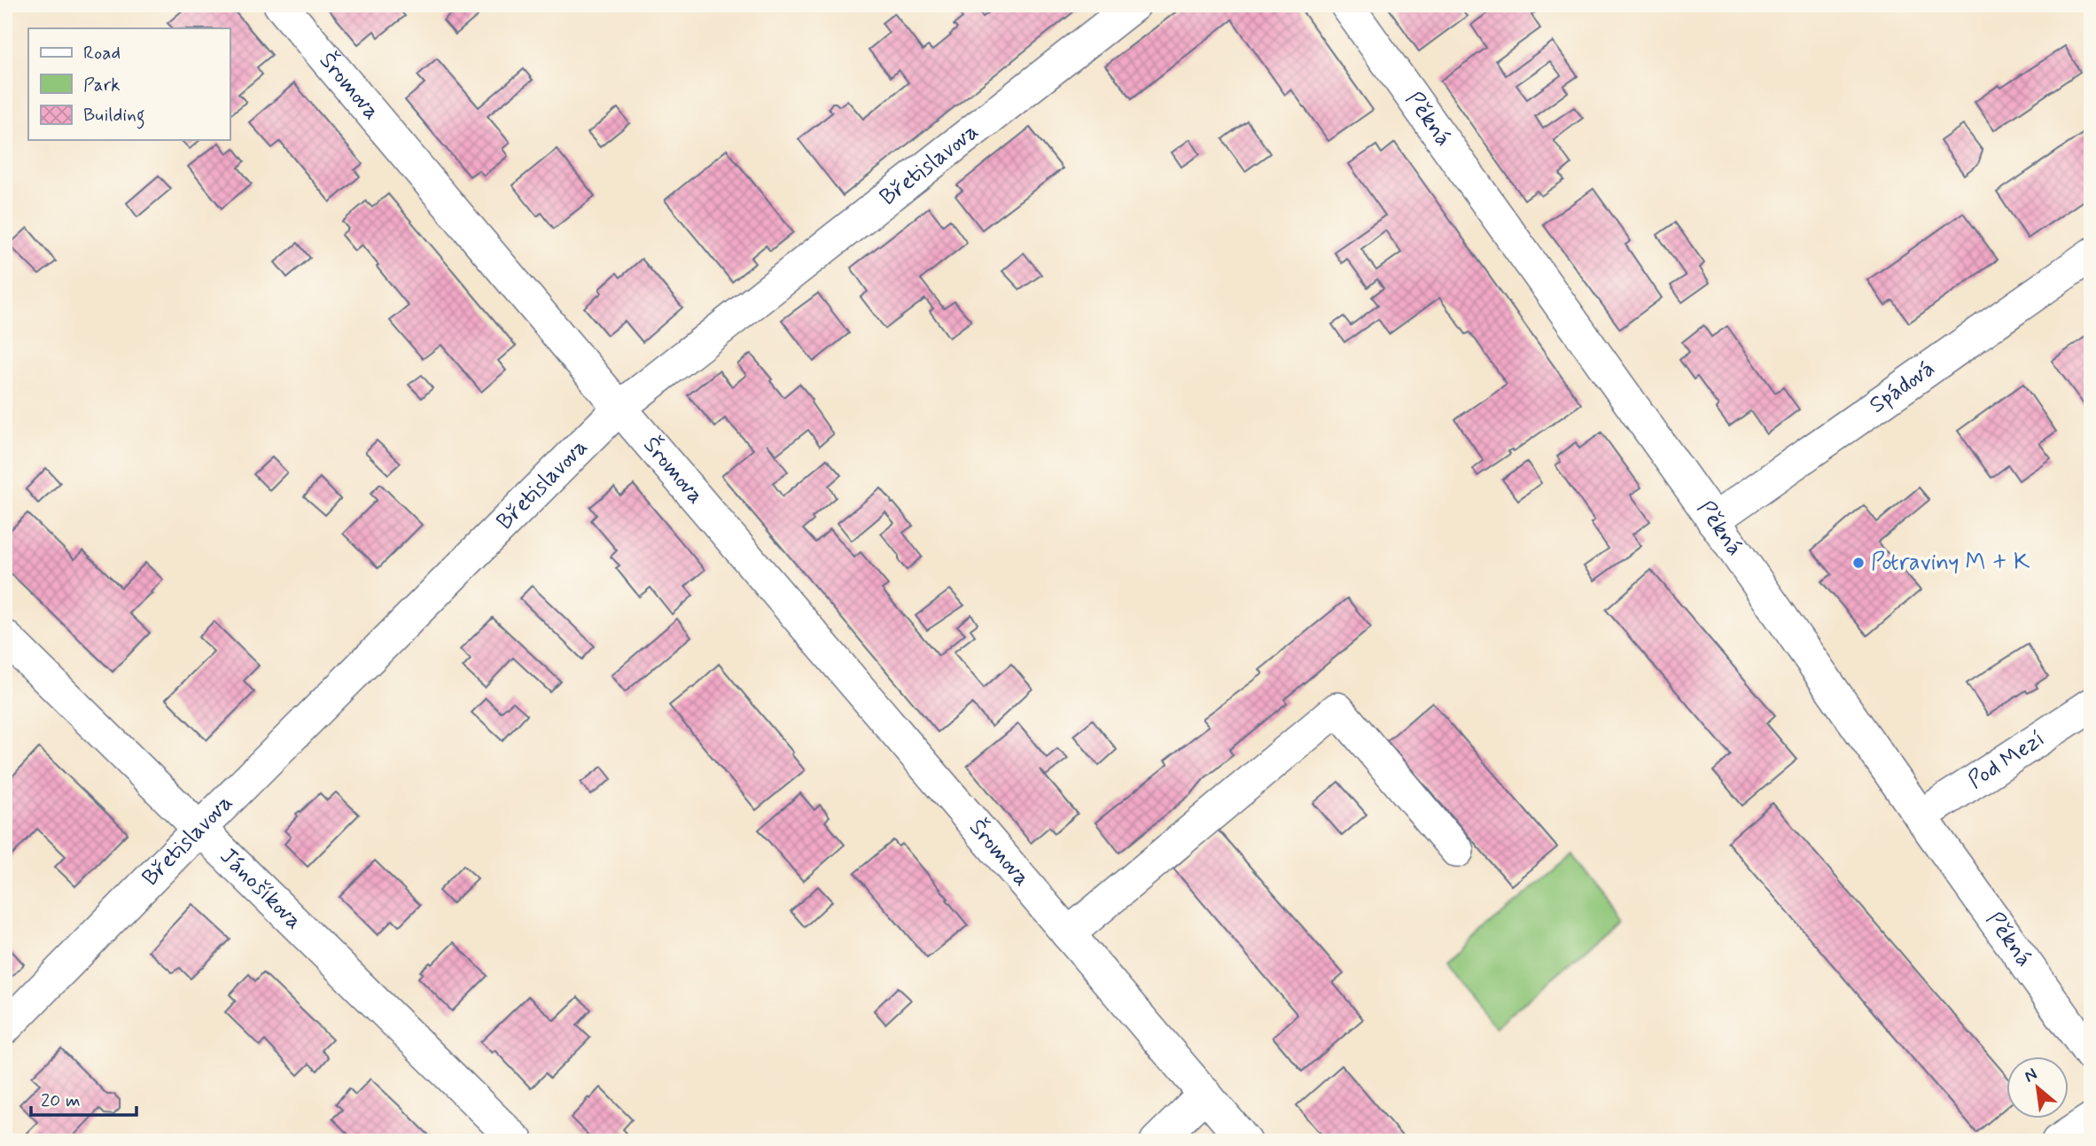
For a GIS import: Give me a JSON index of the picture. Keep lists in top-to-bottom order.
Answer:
{
  "streets": {
    "street": [
      "Šromova",
      "Pěkná",
      "Břetislavova",
      "Spádová",
      "Pod Mezí",
      "Jánošíkova"
    ]
  },
  "crossings": [
    ["Šromova", "Břetislavova"],
    ["Pěkná", "Spádová"],
    ["Pěkná", "Pod Mezí"],
    ["Břetislavova", "Jánošíkova"]
  ],
  "places": ["Potraviny M + K"],
  "legend": ["Road", "Park", "Building"],
  "scale_bar": "20 m",
  "north": "top left"
}
